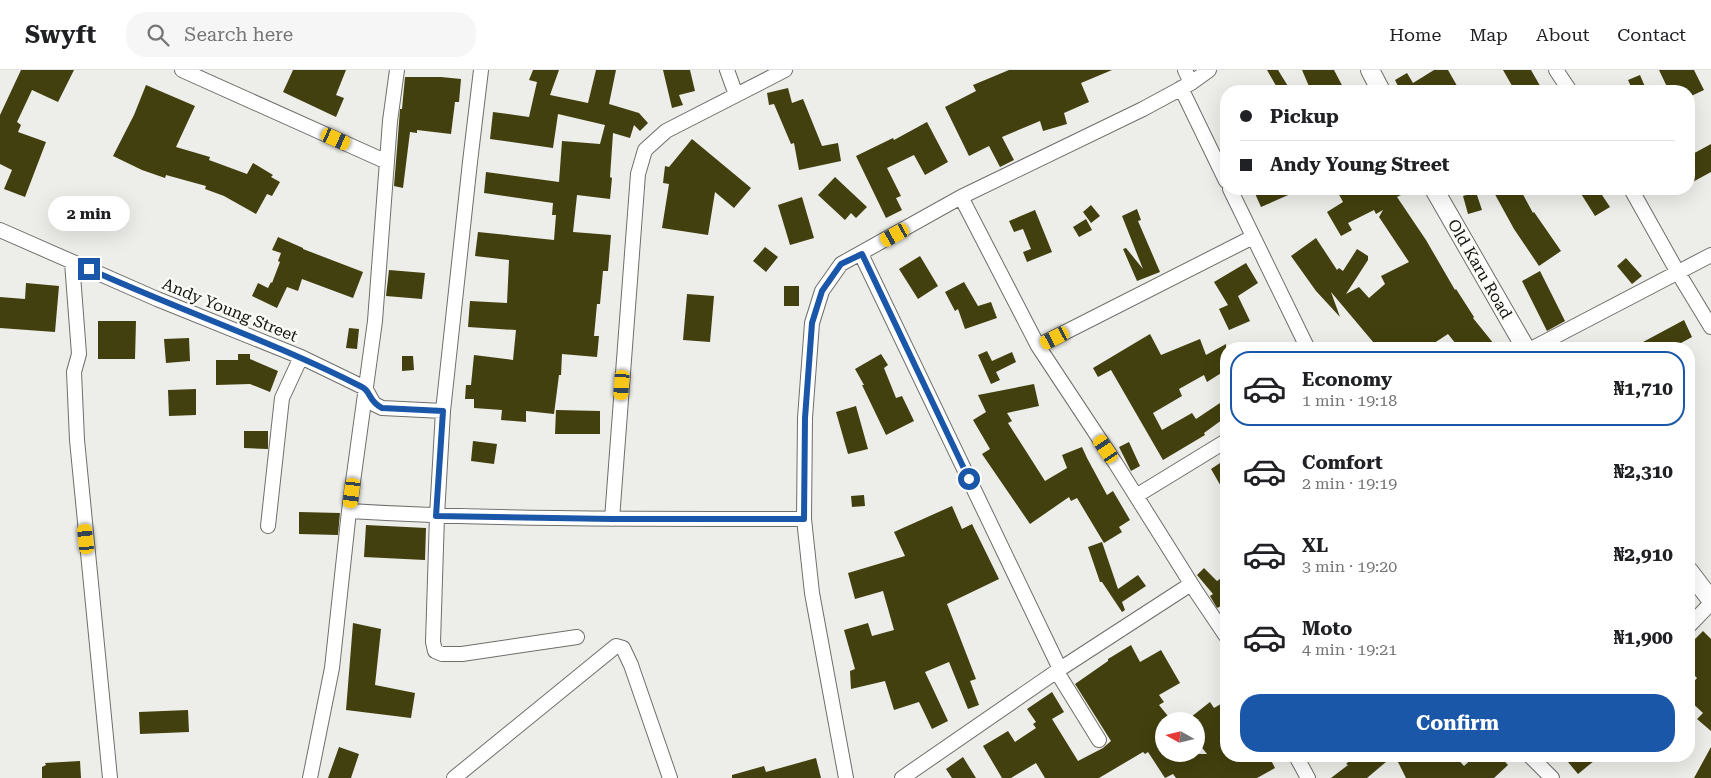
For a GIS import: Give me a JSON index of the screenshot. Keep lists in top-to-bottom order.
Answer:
{
  "streets": {
    "main road": ["Old Karu Road"],
    "street": ["Andy Young Street"]
  },
  "north": "left",
  "page": {
    "header": "Swyft",
    "search": "Search here",
    "nav": [
      "Home",
      "Map",
      "About",
      "Contact"
    ],
    "banner": ["Pickup", "Andy Young Street"],
    "bubble": "2 min",
    "list": [
      {
        "name": "Economy",
        "note": "1 min · 19:18",
        "value": "₦1,710"
      },
      {
        "name": "Comfort",
        "note": "2 min · 19:19",
        "value": "₦2,310"
      },
      {
        "name": "XL",
        "note": "3 min · 19:20",
        "value": "₦2,910"
      },
      {
        "name": "Moto",
        "note": "4 min · 19:21",
        "value": "₦1,900"
      }
    ],
    "buttons": "Confirm"
  }
}
